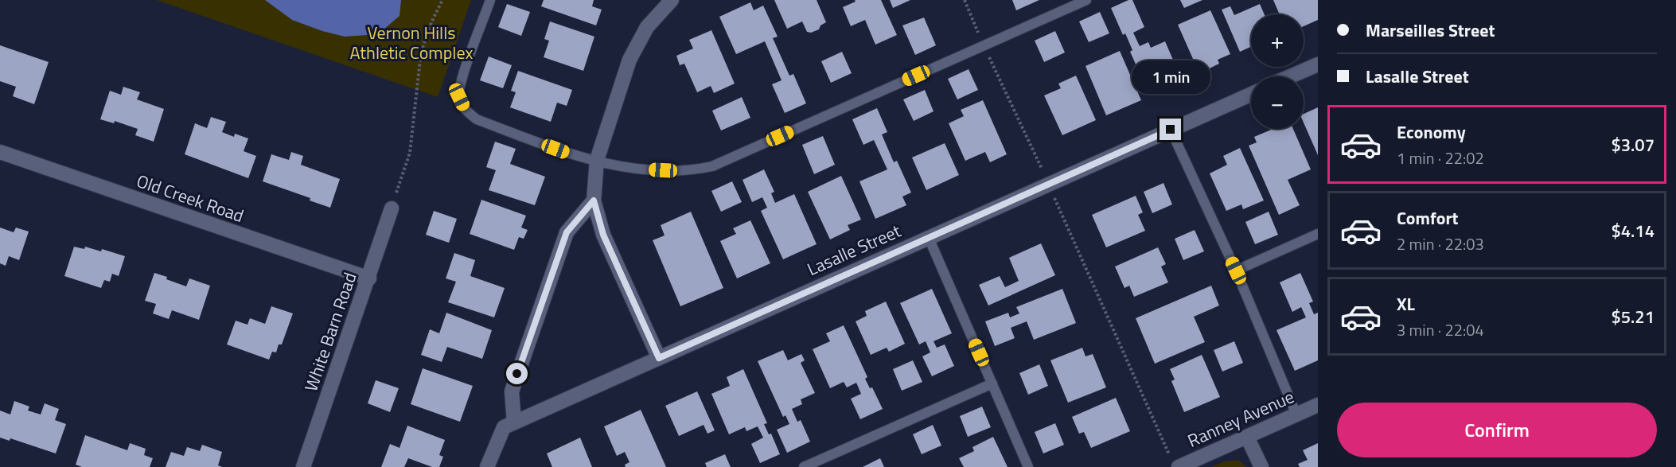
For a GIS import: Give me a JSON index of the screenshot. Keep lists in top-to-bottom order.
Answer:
{
  "streets": {
    "street": [
      "Old Creek Road",
      "Lasalle Street",
      "White Barn Road",
      "Ranney Avenue"
    ]
  },
  "crossings": [
    ["Old Creek Road", "White Barn Road"]
  ],
  "parks": ["Vernon Hills Athletic Complex"],
  "page": {
    "banner": ["Marseilles Street", "Lasalle Street"],
    "map_buttons": ["+", "−"],
    "bubble": "1 min",
    "list": [
      {
        "name": "Economy",
        "note": "1 min · 22:02",
        "value": "$3.07"
      },
      {
        "name": "Comfort",
        "note": "2 min · 22:03",
        "value": "$4.14"
      },
      {
        "name": "XL",
        "note": "3 min · 22:04",
        "value": "$5.21"
      }
    ],
    "buttons": "Confirm"
  }
}
